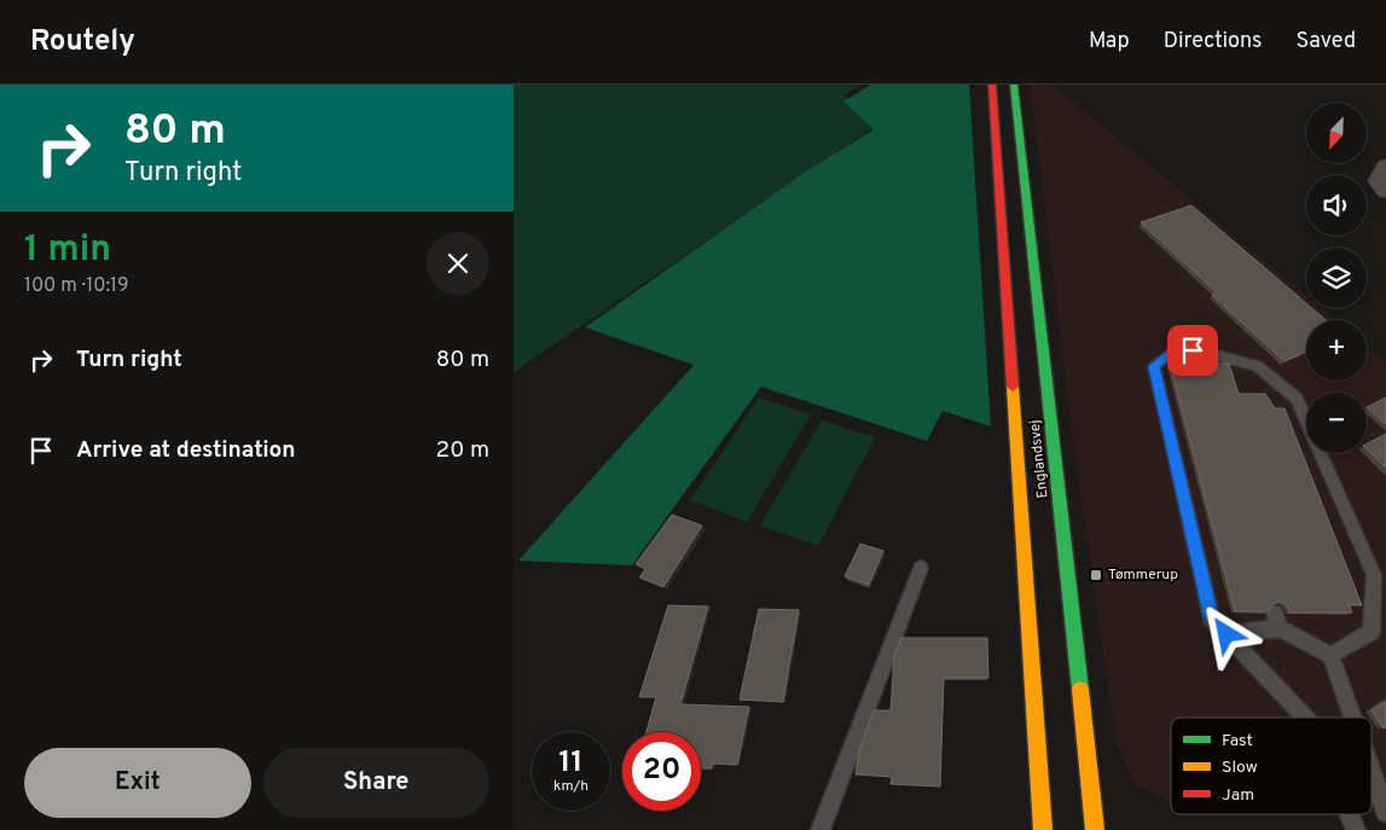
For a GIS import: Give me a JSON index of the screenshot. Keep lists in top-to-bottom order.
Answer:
{
  "streets": {
    "main road": ["Englandsvej"]
  },
  "places": {
    "transit": ["Tømmerup"]
  },
  "legend": ["Fast", "Slow", "Jam"],
  "north": "bottom left",
  "page": {
    "header": "Routely",
    "nav": ["Map", "Directions", "Saved"],
    "turn": ["80 m", "Turn right"],
    "map_buttons": ["+", "−"],
    "heading": ["1 min", "100 m · 10:19"],
    "list": [
      {
        "name": "Turn right",
        "value": "80 m"
      },
      {
        "name": "Arrive at destination",
        "value": "20 m"
      }
    ],
    "speed": "11 km/h",
    "limit": "20",
    "buttons": ["Exit", "Share"]
  }
}
